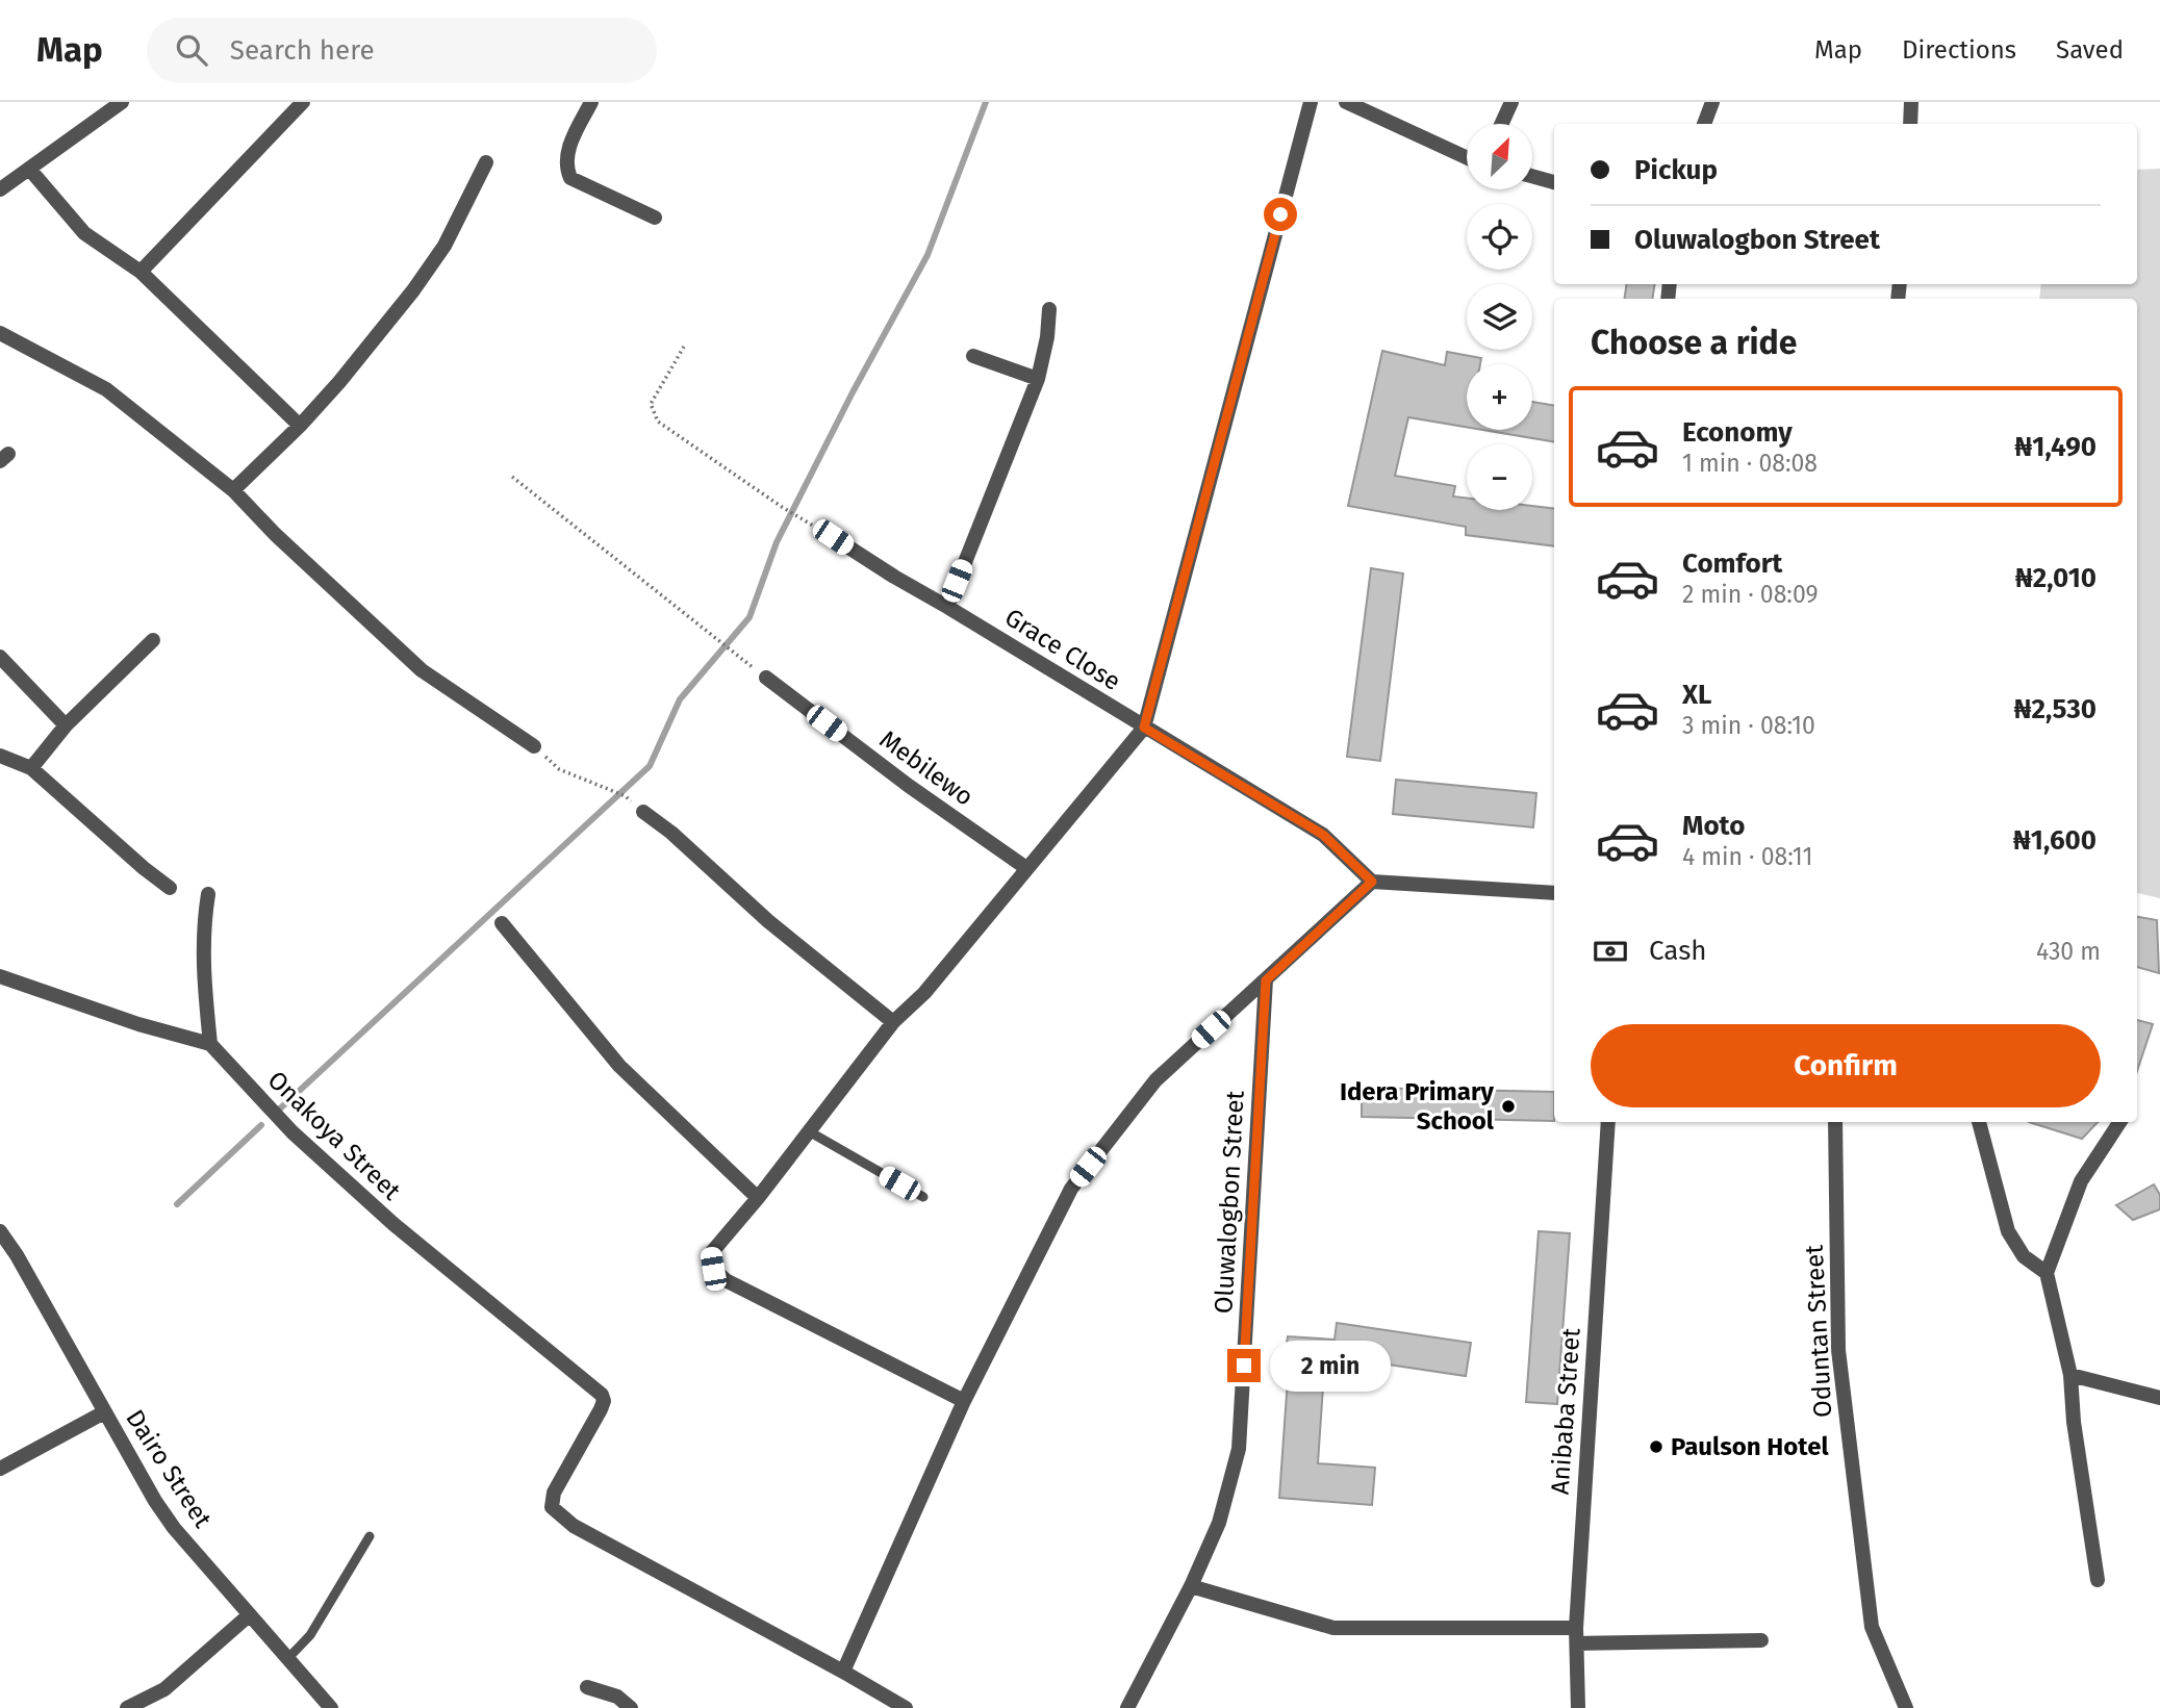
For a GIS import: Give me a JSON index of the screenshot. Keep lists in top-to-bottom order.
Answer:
{
  "streets": {
    "street": [
      "Grace Close",
      "Mebilewo",
      "Onakoya Street",
      "Oluwalogbon Street",
      "Oduntan Street",
      "Anibaba Street",
      "Dairo Street"
    ]
  },
  "places": ["Idera Primary School", "Paulson Hotel"],
  "north": "top right",
  "page": {
    "header": "Map",
    "search": "Search here",
    "nav": ["Map", "Directions", "Saved"],
    "map_buttons": ["+", "−"],
    "banner": ["Pickup", "Oluwalogbon Street"],
    "heading": "Choose a ride",
    "list": [
      {
        "name": "Economy",
        "note": "1 min · 08:08",
        "value": "₦1,490"
      },
      {
        "name": "Comfort",
        "note": "2 min · 08:09",
        "value": "₦2,010"
      },
      {
        "name": "XL",
        "note": "3 min · 08:10",
        "value": "₦2,530"
      },
      {
        "name": "Moto",
        "note": "4 min · 08:11",
        "value": "₦1,600"
      }
    ],
    "pay": ["Cash", "430 m"],
    "buttons": "Confirm",
    "bubble": "2 min"
  }
}
